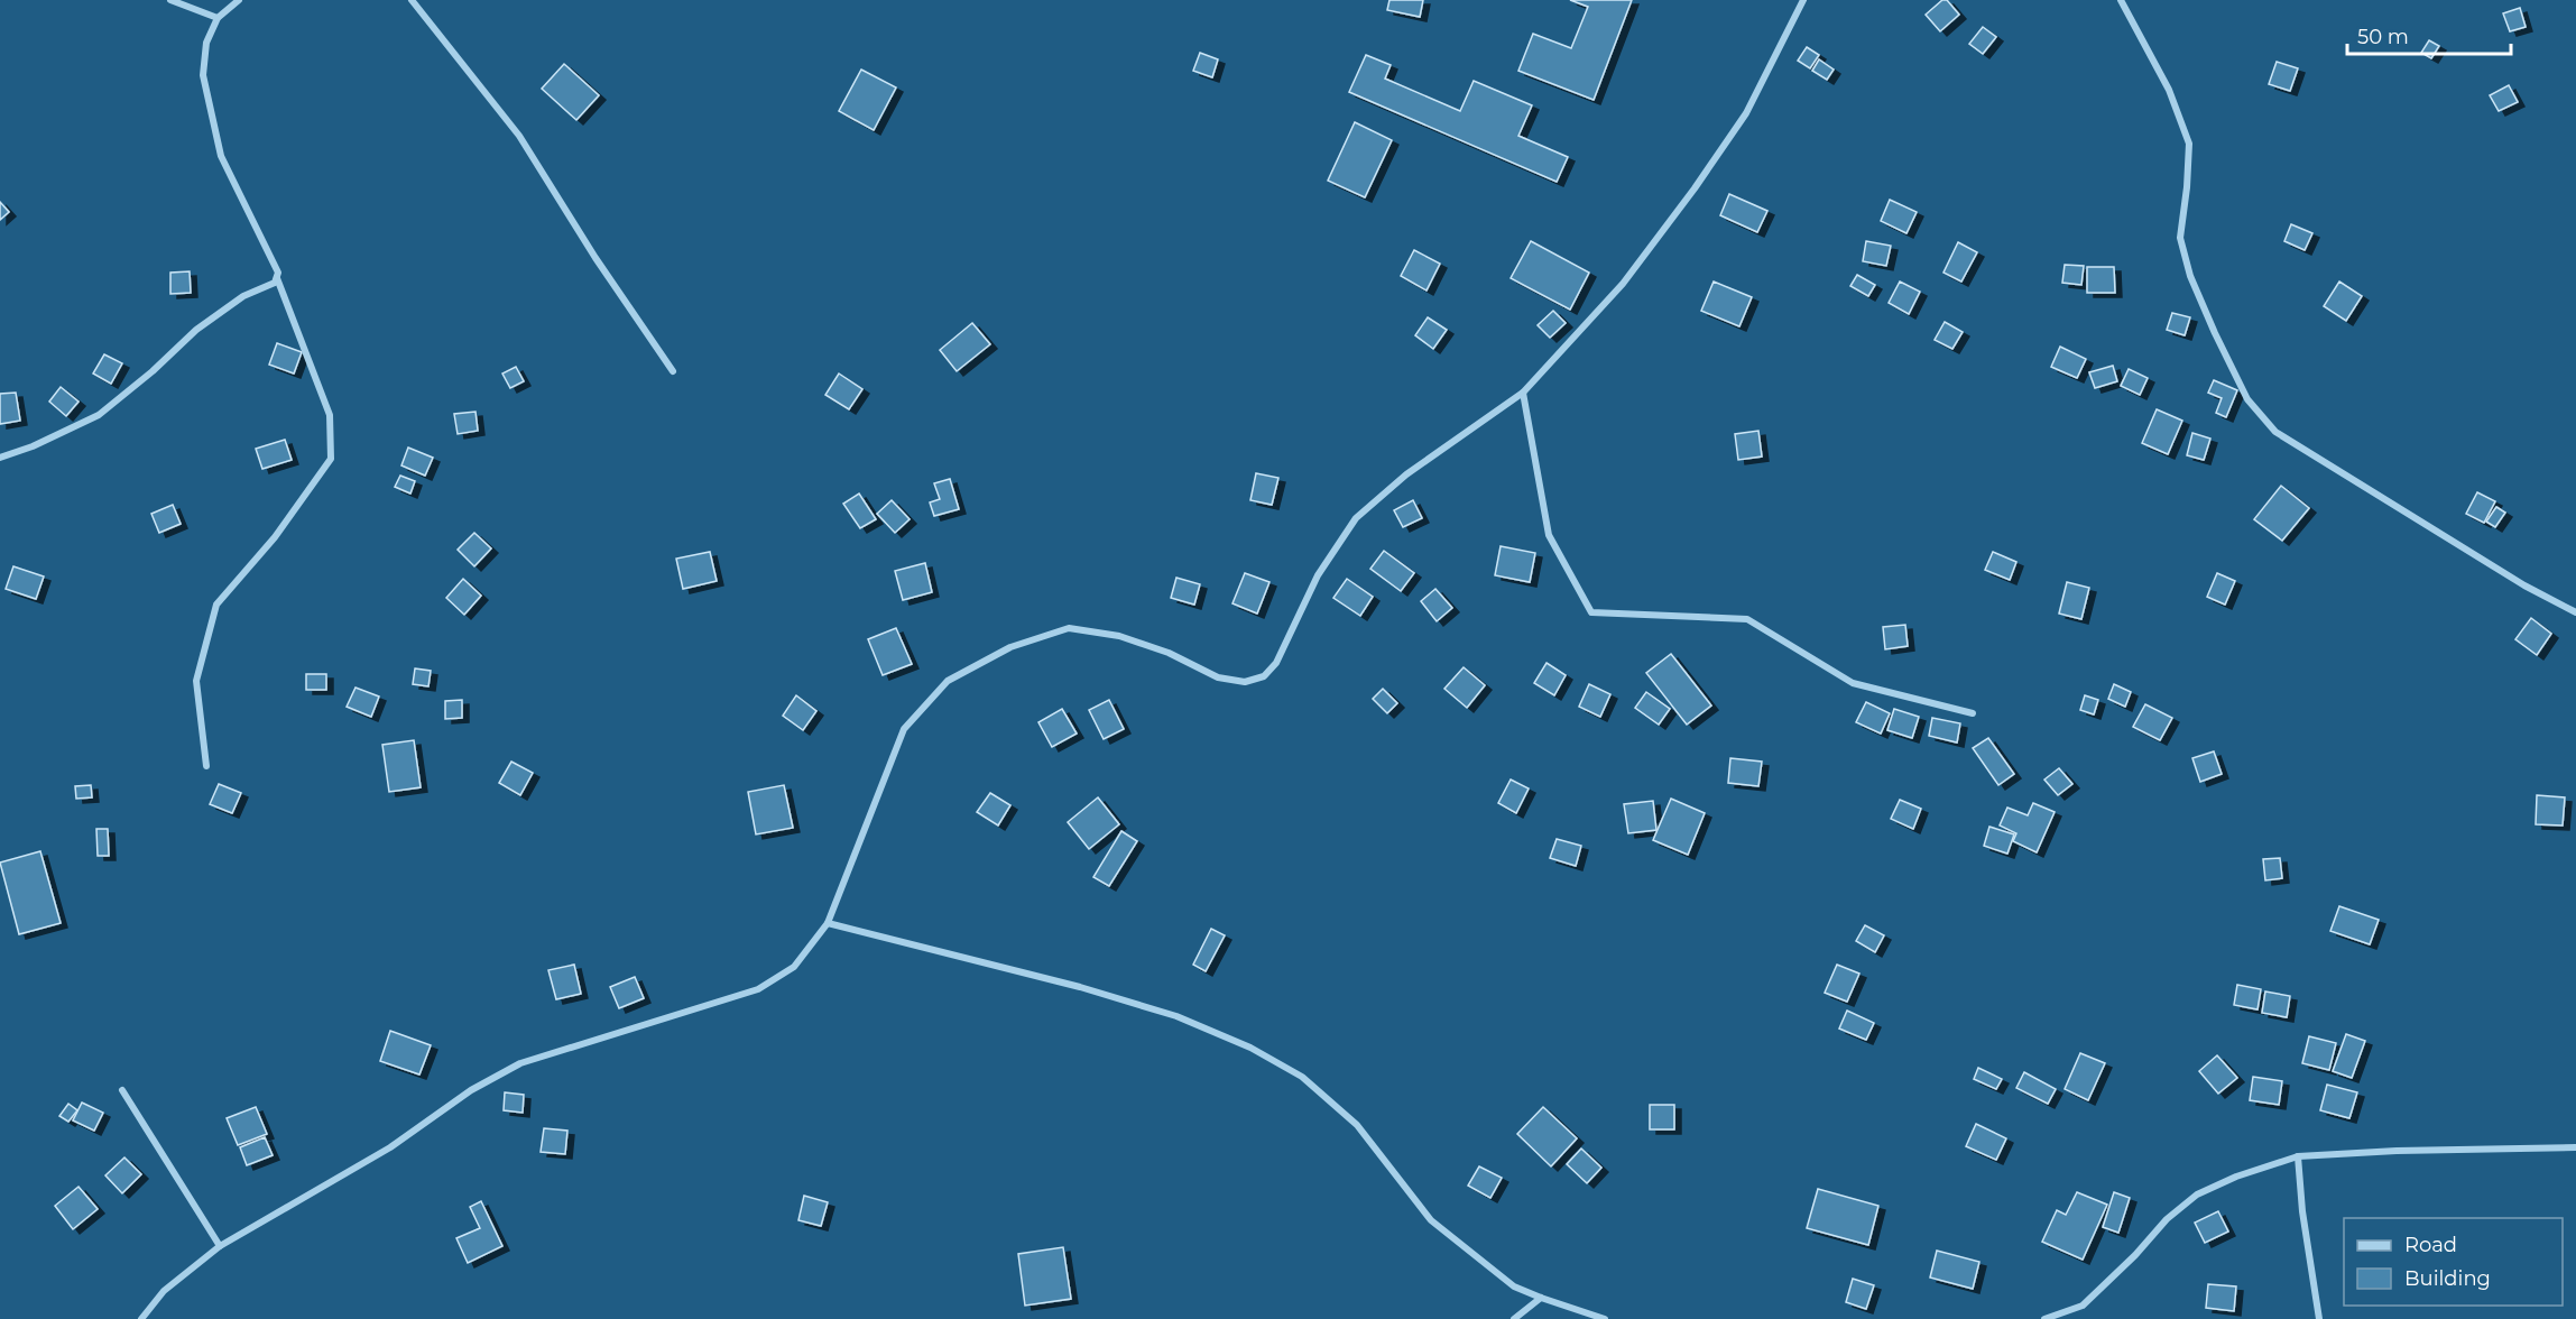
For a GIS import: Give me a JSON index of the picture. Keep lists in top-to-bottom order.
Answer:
{
  "legend": ["Road", "Building"],
  "scale_bar": "50 m"
}
